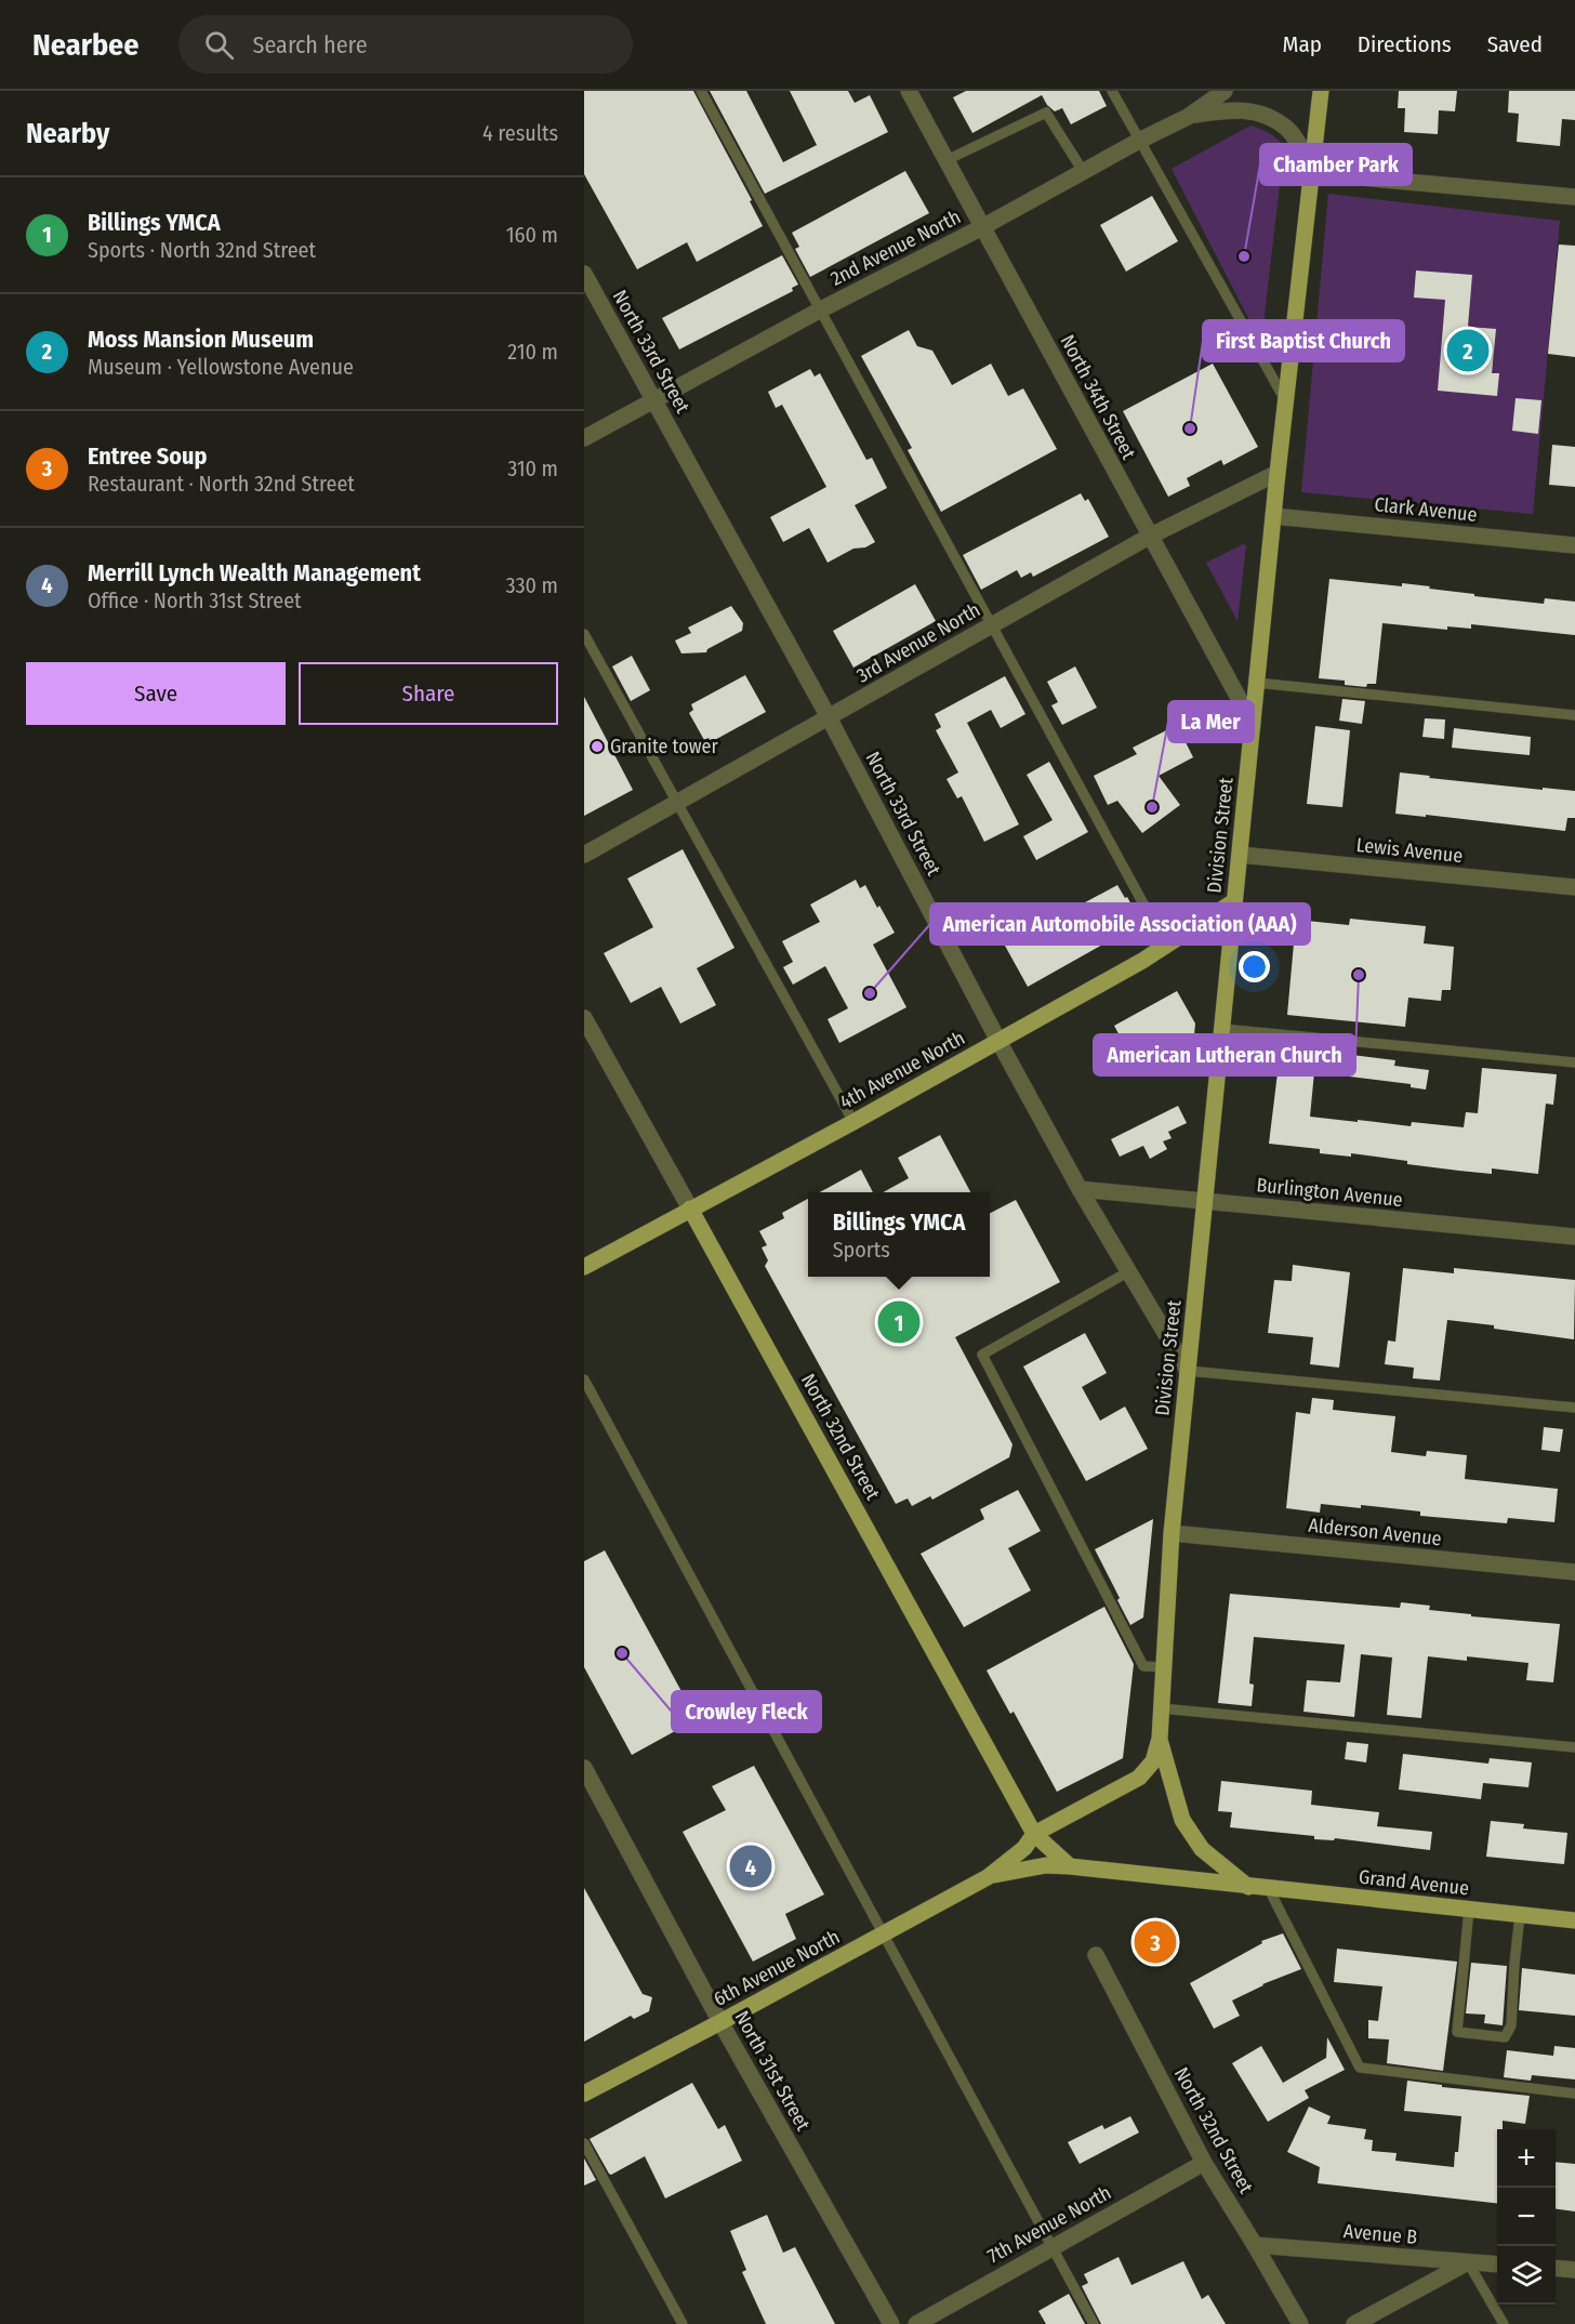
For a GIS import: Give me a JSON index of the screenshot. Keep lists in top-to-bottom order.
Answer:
{
  "streets": {
    "main road": [
      "Division Street",
      "4th Avenue North",
      "North 32nd Street",
      "Grand Avenue",
      "6th Avenue North"
    ],
    "street": [
      "2nd Avenue North",
      "North 33rd Street",
      "North 34th Street",
      "Clark Avenue",
      "3rd Avenue North",
      "Lewis Avenue",
      "Burlington Avenue",
      "Alderson Avenue",
      "North 31st Street",
      "7th Avenue North",
      "Avenue B"
    ]
  },
  "crossings": [
    ["2nd Avenue North", "North 33rd Street"],
    ["2nd Avenue North", "North 34th Street"],
    ["North 33rd Street", "3rd Avenue North"],
    ["North 33rd Street", "Division Street"],
    ["North 33rd Street", "4th Avenue North"],
    ["North 33rd Street", "Burlington Avenue"],
    ["North 34th Street", "3rd Avenue North"],
    ["North 34th Street", "Division Street"],
    ["Clark Avenue", "Division Street"],
    ["3rd Avenue North", "Division Street"],
    ["Division Street", "Lewis Avenue"],
    ["Division Street", "4th Avenue North"],
    ["Division Street", "Burlington Avenue"],
    ["Division Street", "Alderson Avenue"],
    ["Division Street", "6th Avenue North"],
    ["4th Avenue North", "North 32nd Street"],
    ["North 32nd Street", "6th Avenue North"],
    ["North 32nd Street", "7th Avenue North"],
    ["North 32nd Street", "Avenue B"],
    ["Grand Avenue", "6th Avenue North"],
    ["6th Avenue North", "North 31st Street"]
  ],
  "places": [
    "Chamber Park",
    "First Baptist Church",
    "Granite tower",
    "La Mer",
    "American Lutheran Church",
    "American Automobile Association (AAA)",
    "Crowley Fleck"
  ],
  "page": {
    "header": "Nearbee",
    "search": "Search here",
    "nav": ["Map", "Directions", "Saved"],
    "heading": ["Nearby", "4 results"],
    "list": [
      {
        "mark": "1",
        "name": "Billings YMCA",
        "note": "Sports · North 32nd Street",
        "value": "160 m"
      },
      {
        "mark": "2",
        "name": "Moss Mansion Museum",
        "note": "Museum · Yellowstone Avenue",
        "value": "210 m"
      },
      {
        "mark": "3",
        "name": "Entree Soup",
        "note": "Restaurant · North 32nd Street",
        "value": "310 m"
      },
      {
        "mark": "4",
        "name": "Merrill Lynch Wealth Management",
        "note": "Office · North 31st Street",
        "value": "330 m"
      }
    ],
    "pins": [
      "2",
      "1",
      "4",
      "3"
    ],
    "buttons": ["Save", "Share"],
    "popup": ["Billings YMCA", "Sports"],
    "map_buttons": ["+", "−"]
  }
}
